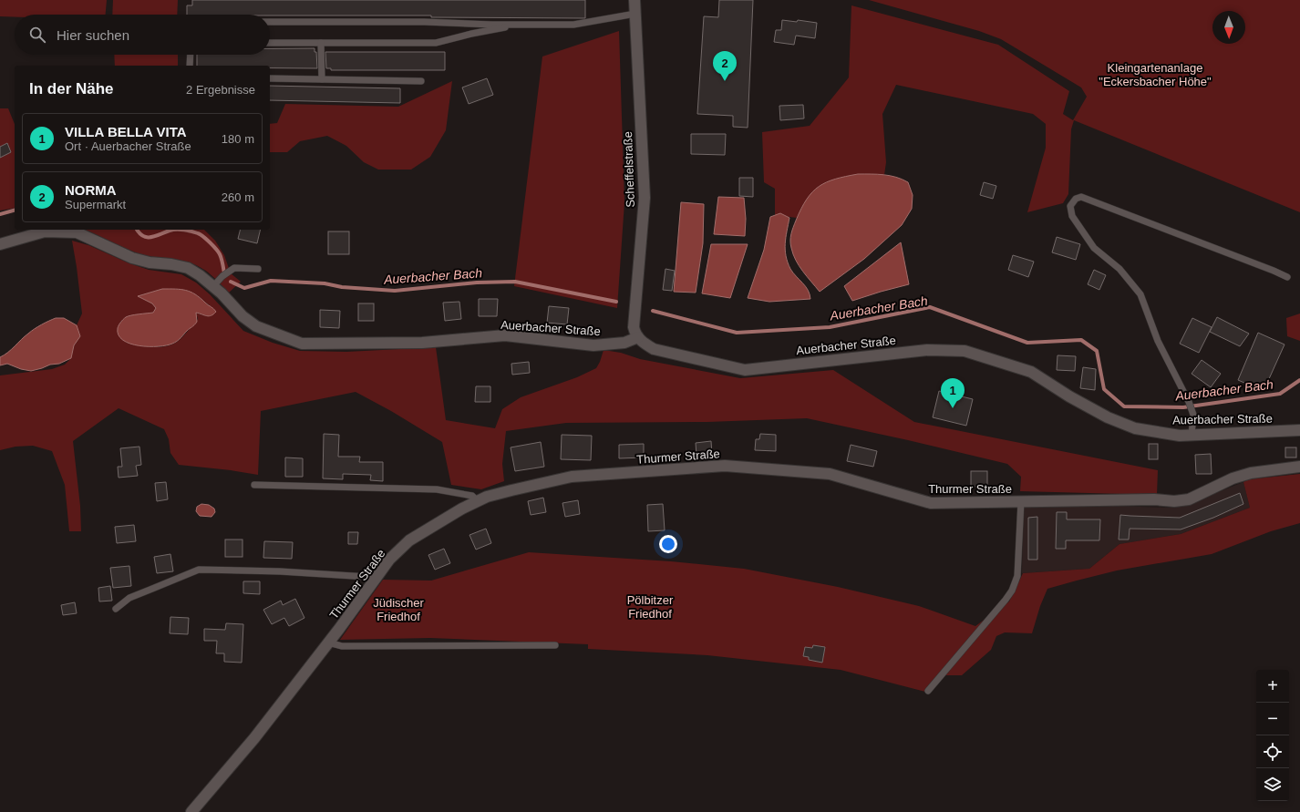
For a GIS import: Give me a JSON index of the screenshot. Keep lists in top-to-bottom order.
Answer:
{
  "streets": {
    "street": ["Scheffelstraße", "Auerbacher Straße", "Thurmer Straße"]
  },
  "crossings": [
    ["Scheffelstraße", "Auerbacher Straße"]
  ],
  "water": ["Auerbacher Bach"],
  "parks": ["Kleingartenanlage \"Eckersbacher Höhe\"", "Pölbitzer Friedhof", "Jüdischer Friedhof"],
  "north": "bottom",
  "page": {
    "search": "Hier suchen",
    "pins": ["2", "1"],
    "heading": ["In der Nähe", "2 Ergebnisse"],
    "list": [
      {
        "mark": "1",
        "name": "VILLA BELLA VITA",
        "note": "Ort · Auerbacher Straße",
        "value": "180 m"
      },
      {
        "mark": "2",
        "name": "NORMA",
        "note": "Supermarkt",
        "value": "260 m"
      }
    ],
    "map_buttons": ["+", "−"]
  }
}
